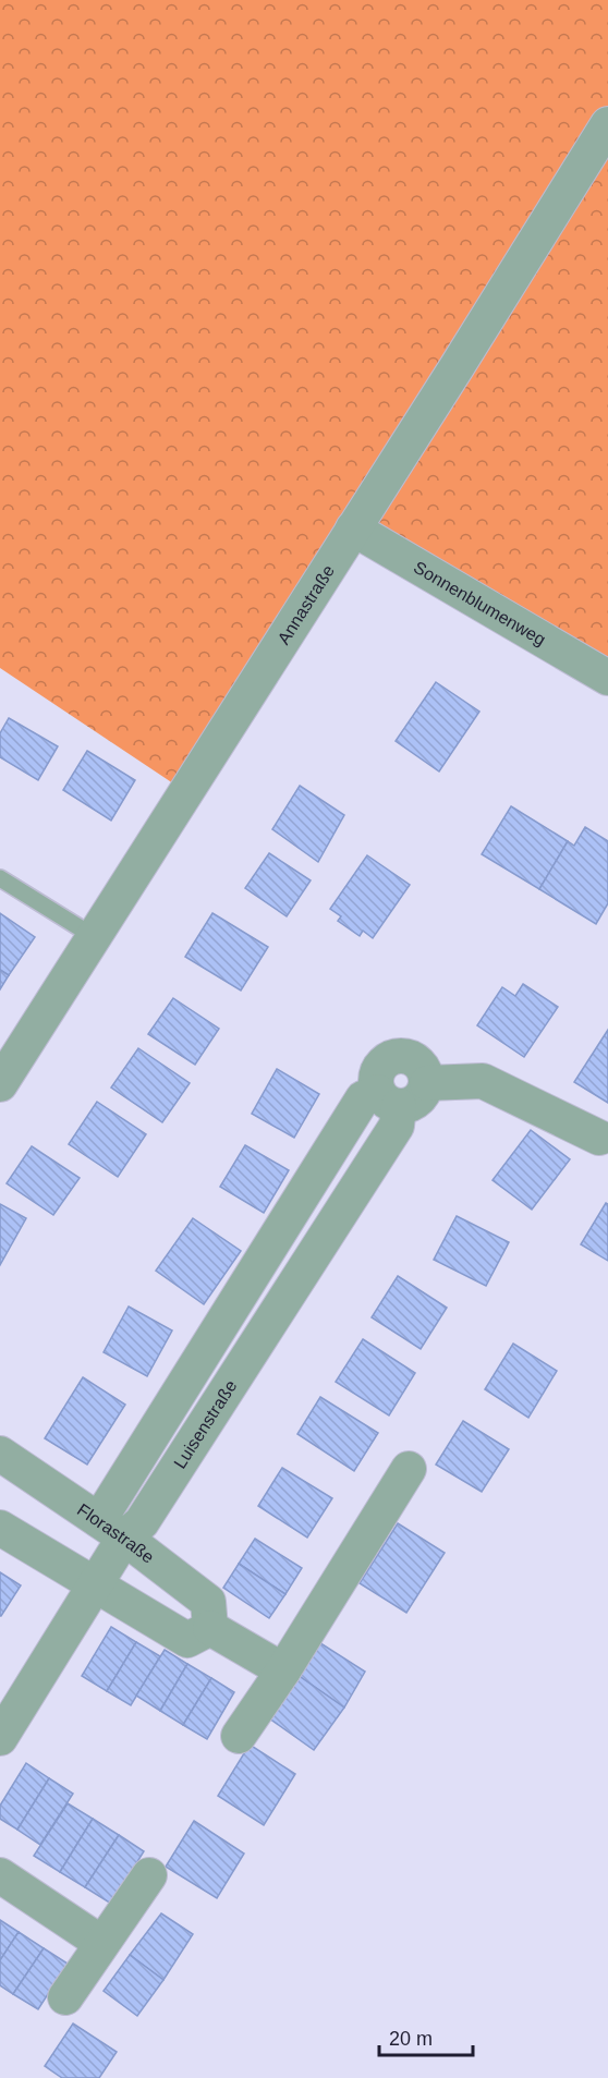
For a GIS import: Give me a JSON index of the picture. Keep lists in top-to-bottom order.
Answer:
{
  "streets": {
    "street": [
      "Sonnenblumenweg",
      "Annastraße",
      "Luisenstraße",
      "Florastraße"
    ]
  },
  "crossings": [
    ["Sonnenblumenweg", "Annastraße"],
    ["Luisenstraße", "Florastraße"]
  ],
  "scale_bar": "20 m"
}
